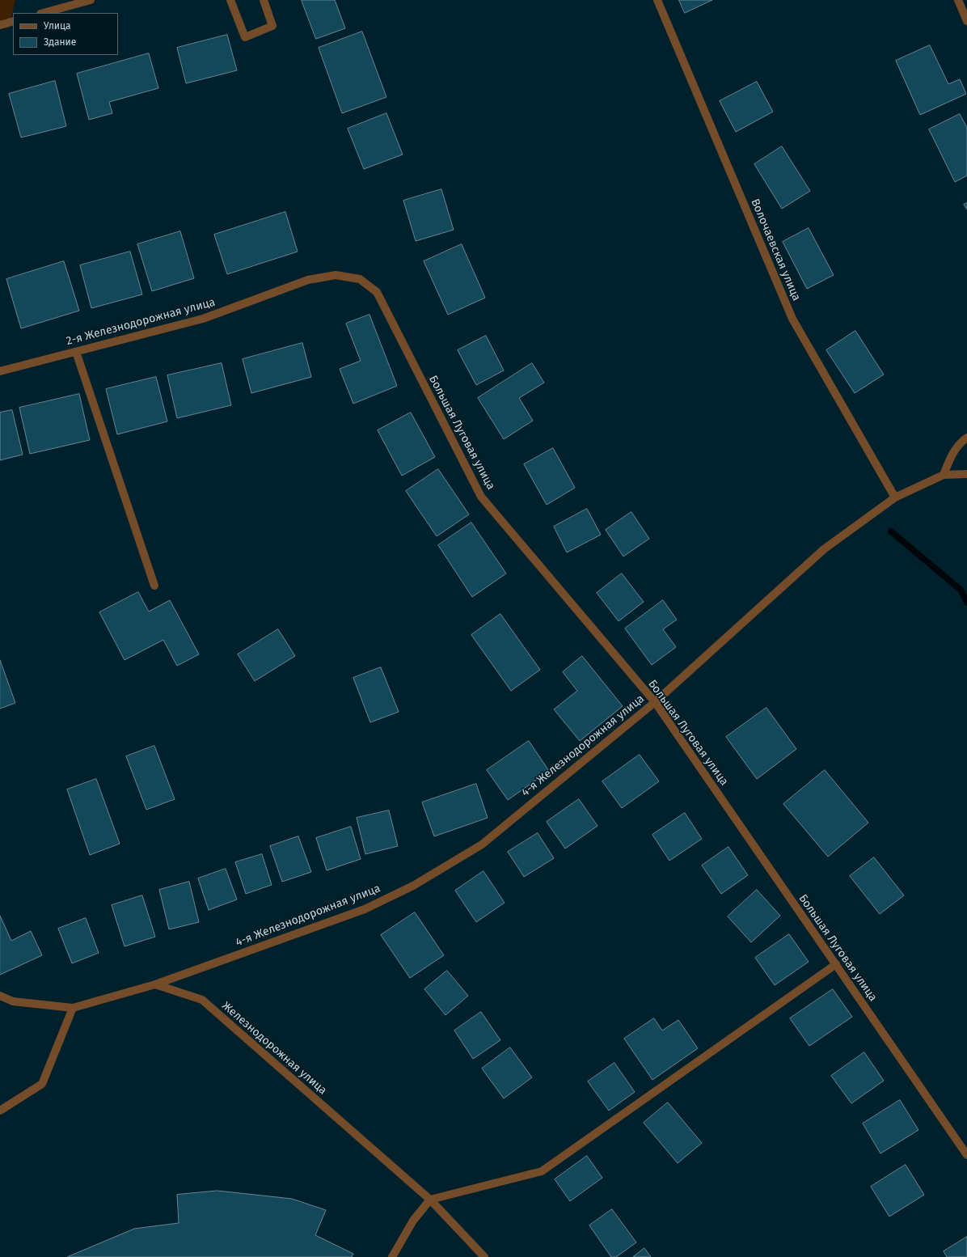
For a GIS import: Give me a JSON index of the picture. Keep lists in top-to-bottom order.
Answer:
{
  "streets": {
    "street": [
      "Волочаевская улица",
      "2-я Железнодорожная улица",
      "Большая Луговая улица",
      "4-я Железнодорожная улица",
      "Железнодорожная улица"
    ]
  },
  "crossings": [
    ["Волочаевская улица", "4-я Железнодорожная улица"],
    ["2-я Железнодорожная улица", "Большая Луговая улица"],
    ["Большая Луговая улица", "4-я Железнодорожная улица"],
    ["4-я Железнодорожная улица", "Железнодорожная улица"]
  ],
  "legend": ["Улица", "Здание"]
}
